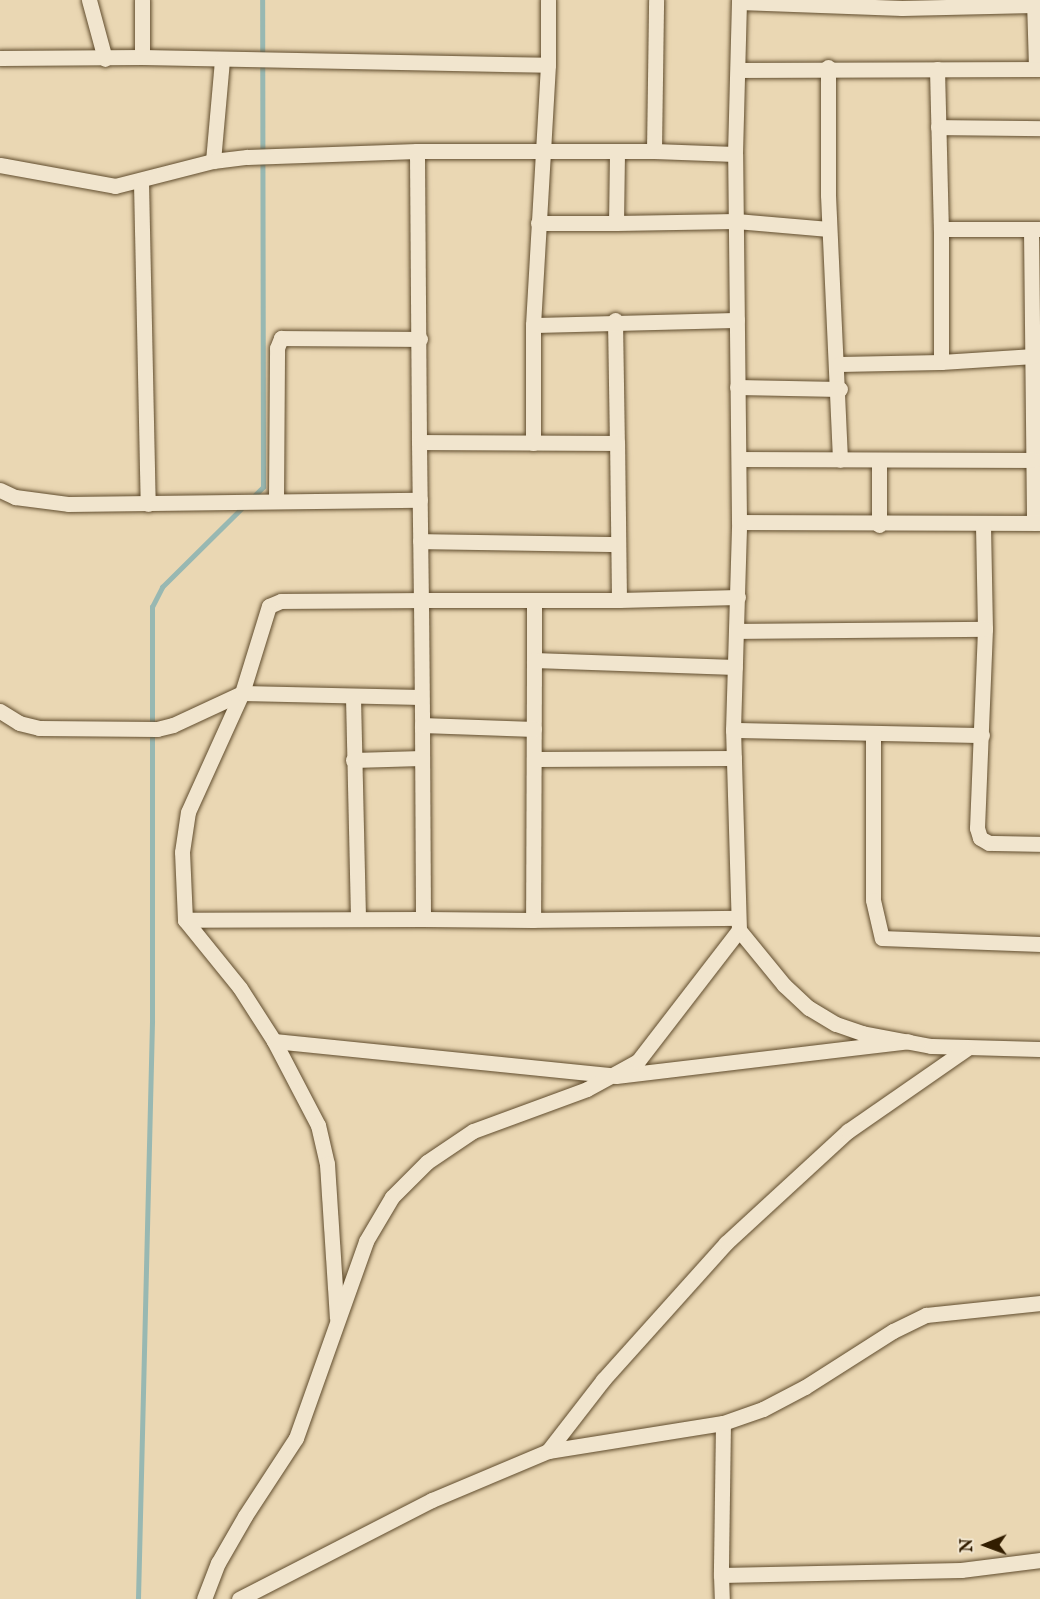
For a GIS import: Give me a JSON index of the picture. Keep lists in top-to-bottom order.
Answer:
{
  "north": "left"
}
